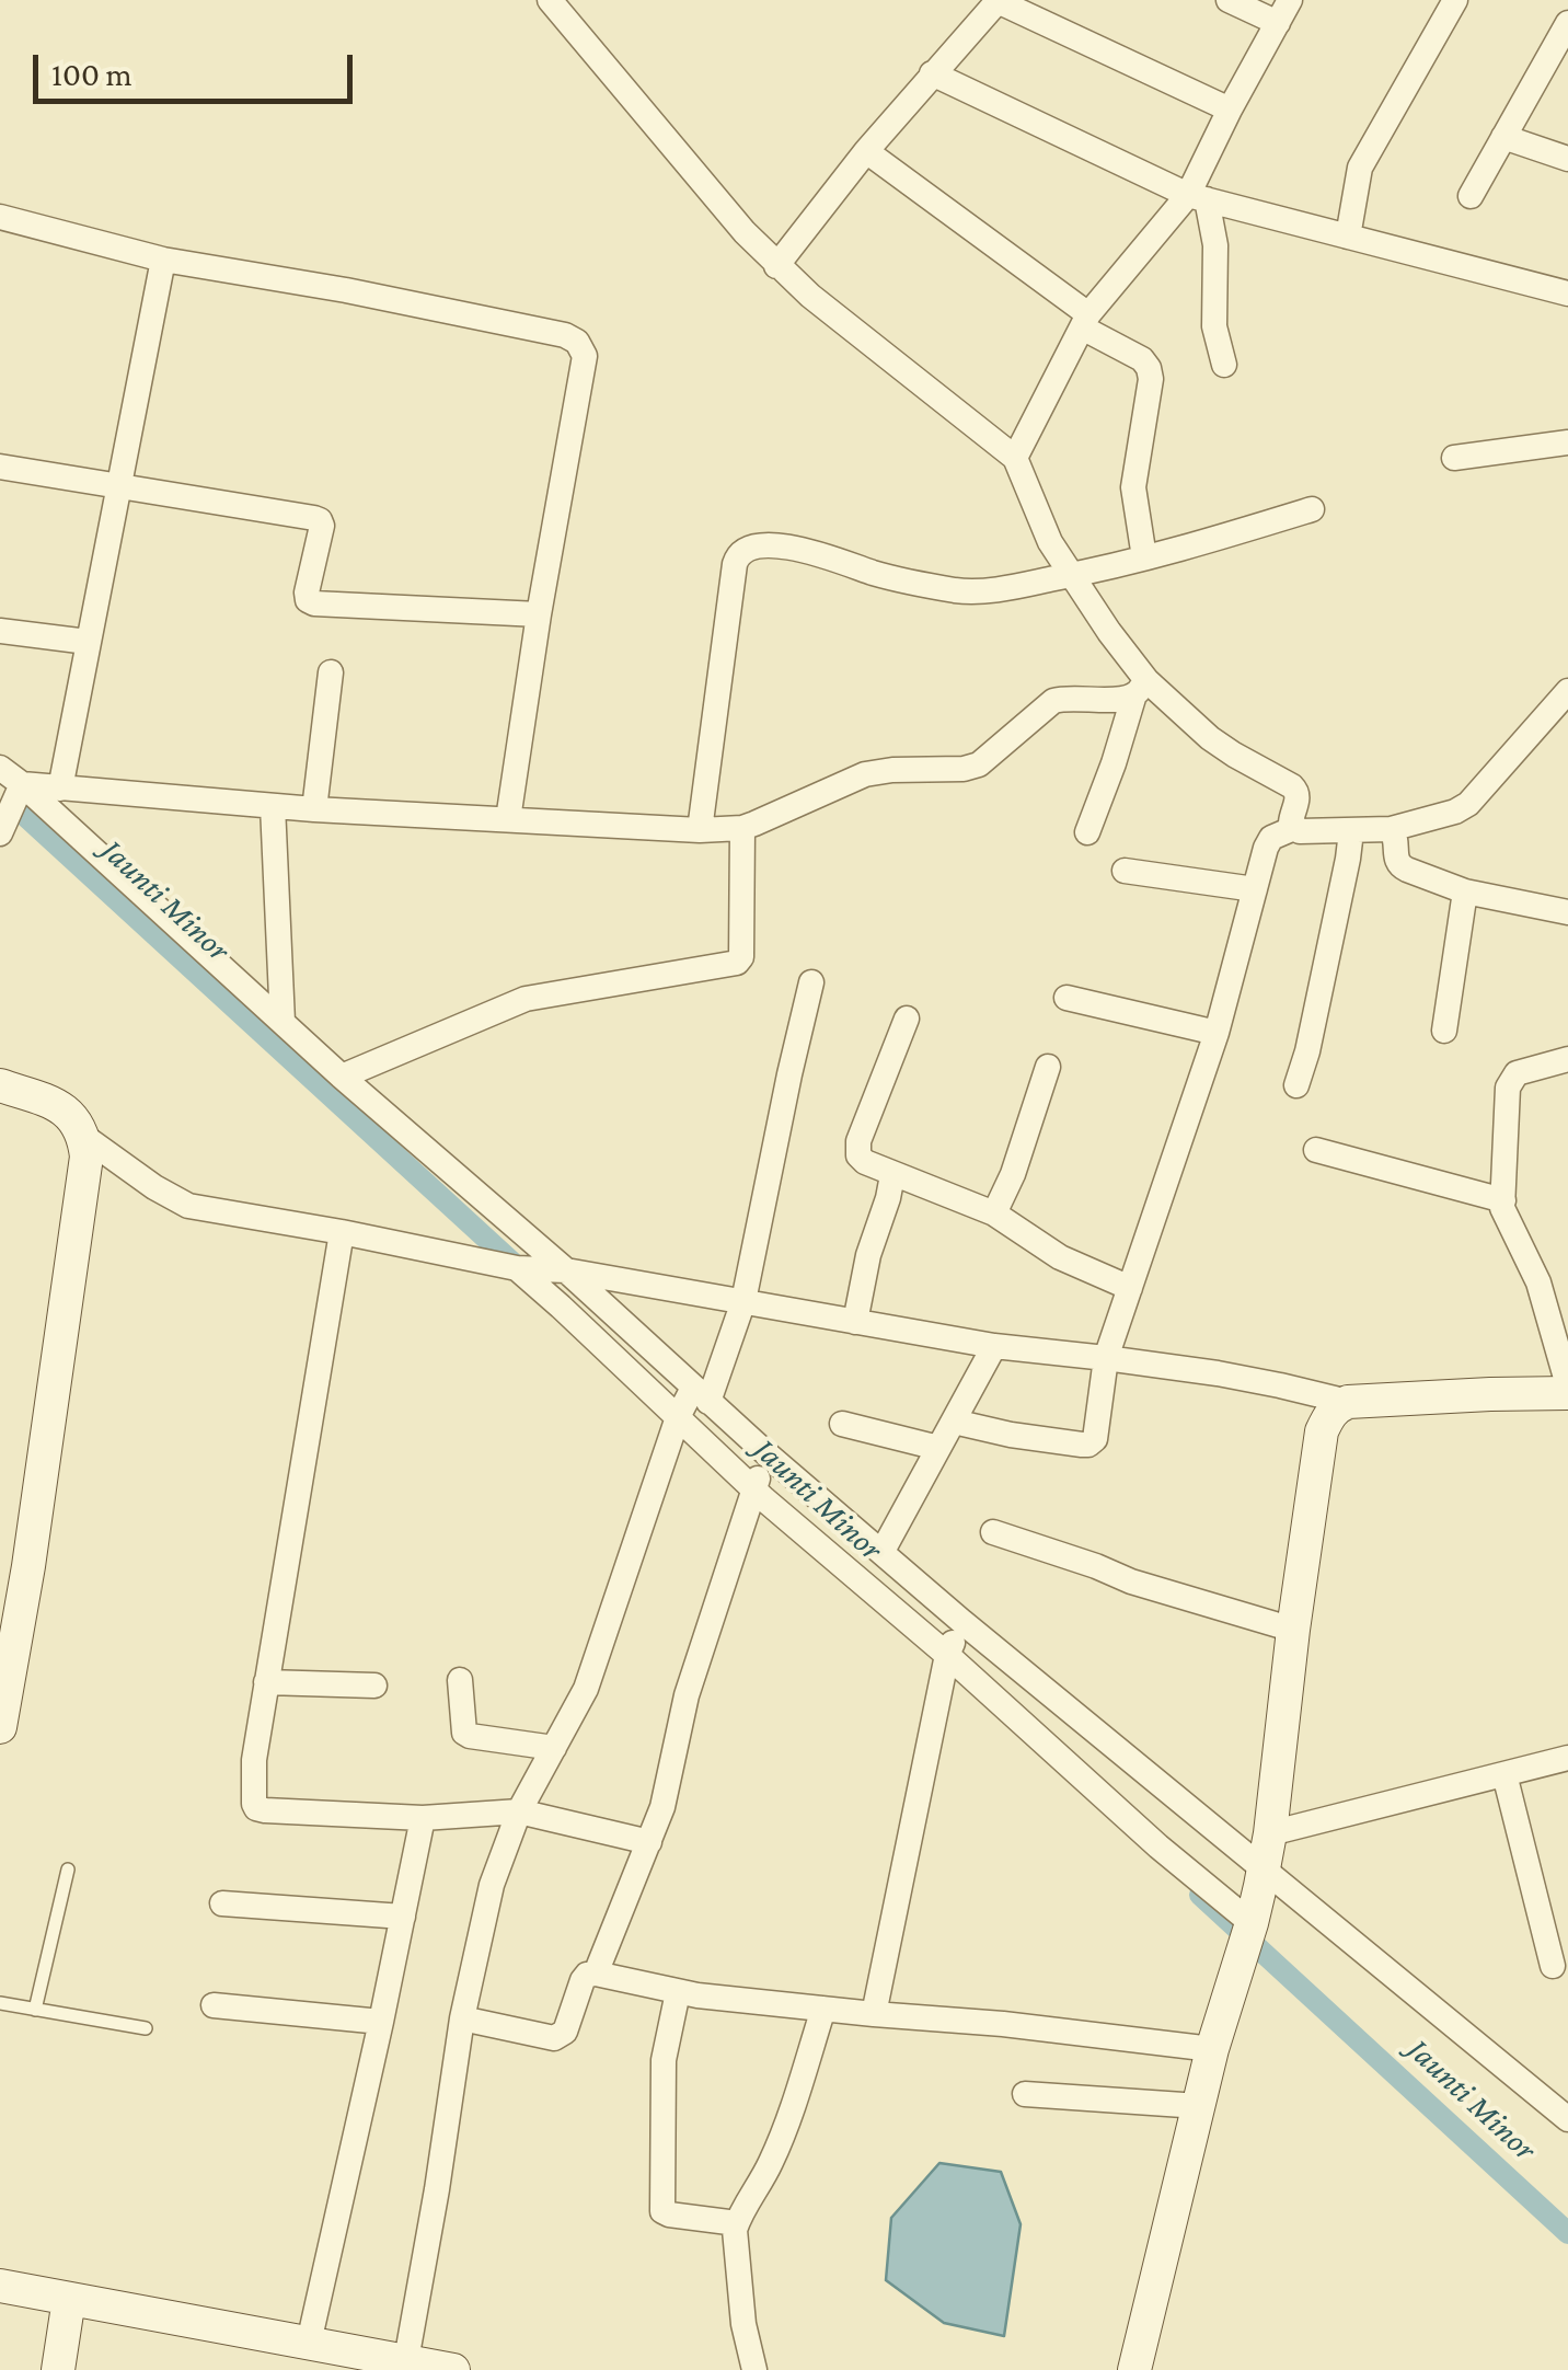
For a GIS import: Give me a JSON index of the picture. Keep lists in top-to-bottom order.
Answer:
{
  "water": ["Jaunti Minor"],
  "scale_bar": "100 m"
}
